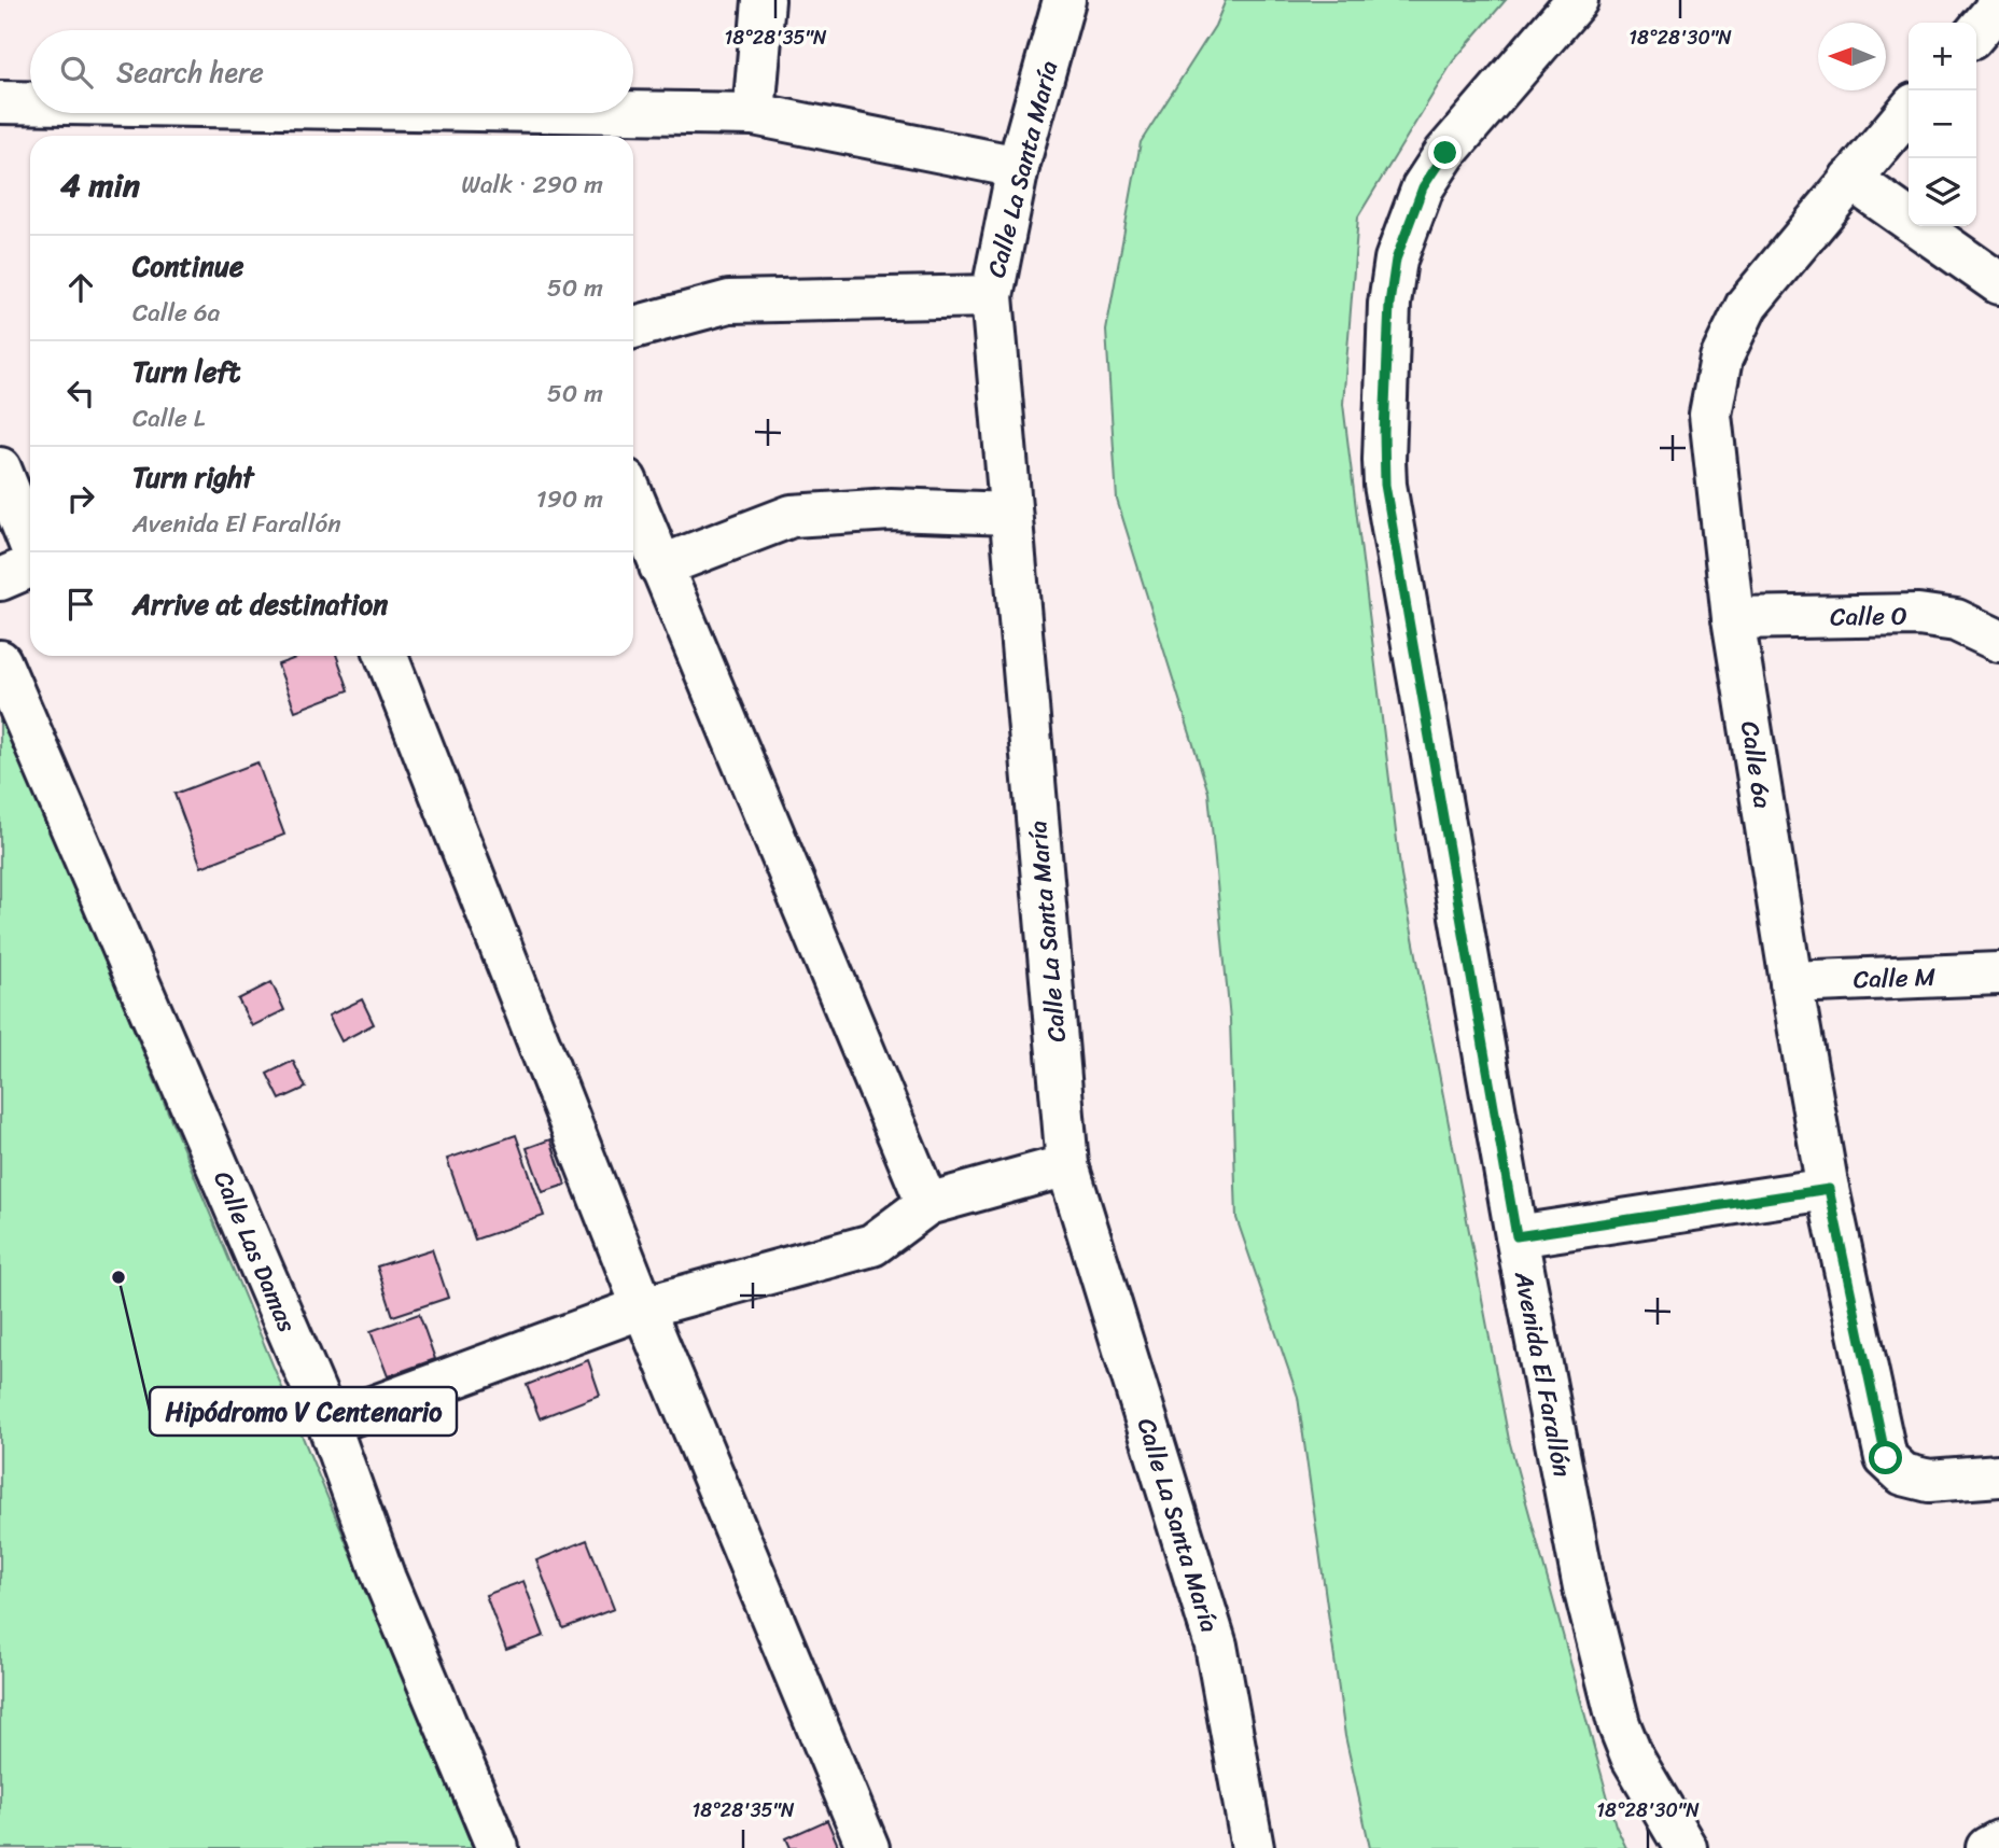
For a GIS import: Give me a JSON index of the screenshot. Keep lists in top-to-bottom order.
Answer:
{
  "streets": {
    "street": [
      "Calle La Santa María",
      "Calle O",
      "Calle 6a",
      "Calle M",
      "Calle Las Damas",
      "Avenida El Farallón"
    ]
  },
  "crossings": [
    ["Calle O", "Calle 6a"],
    ["Calle 6a", "Calle M"]
  ],
  "places": ["Hipódromo V Centenario"],
  "north": "left",
  "page": {
    "map_buttons": ["+", "−"],
    "search": "Search here",
    "heading": ["4 min", "Walk · 290 m"],
    "list": [
      ["Continue", "Calle 6a", "50 m"],
      ["Turn left", "Calle L", "50 m"],
      ["Turn right", "Avenida El Farallón", "190 m"],
      "Arrive at destination"
    ]
  },
  "coordinates": ["18°28'35\"N", "18°28'30\"N"]
}
